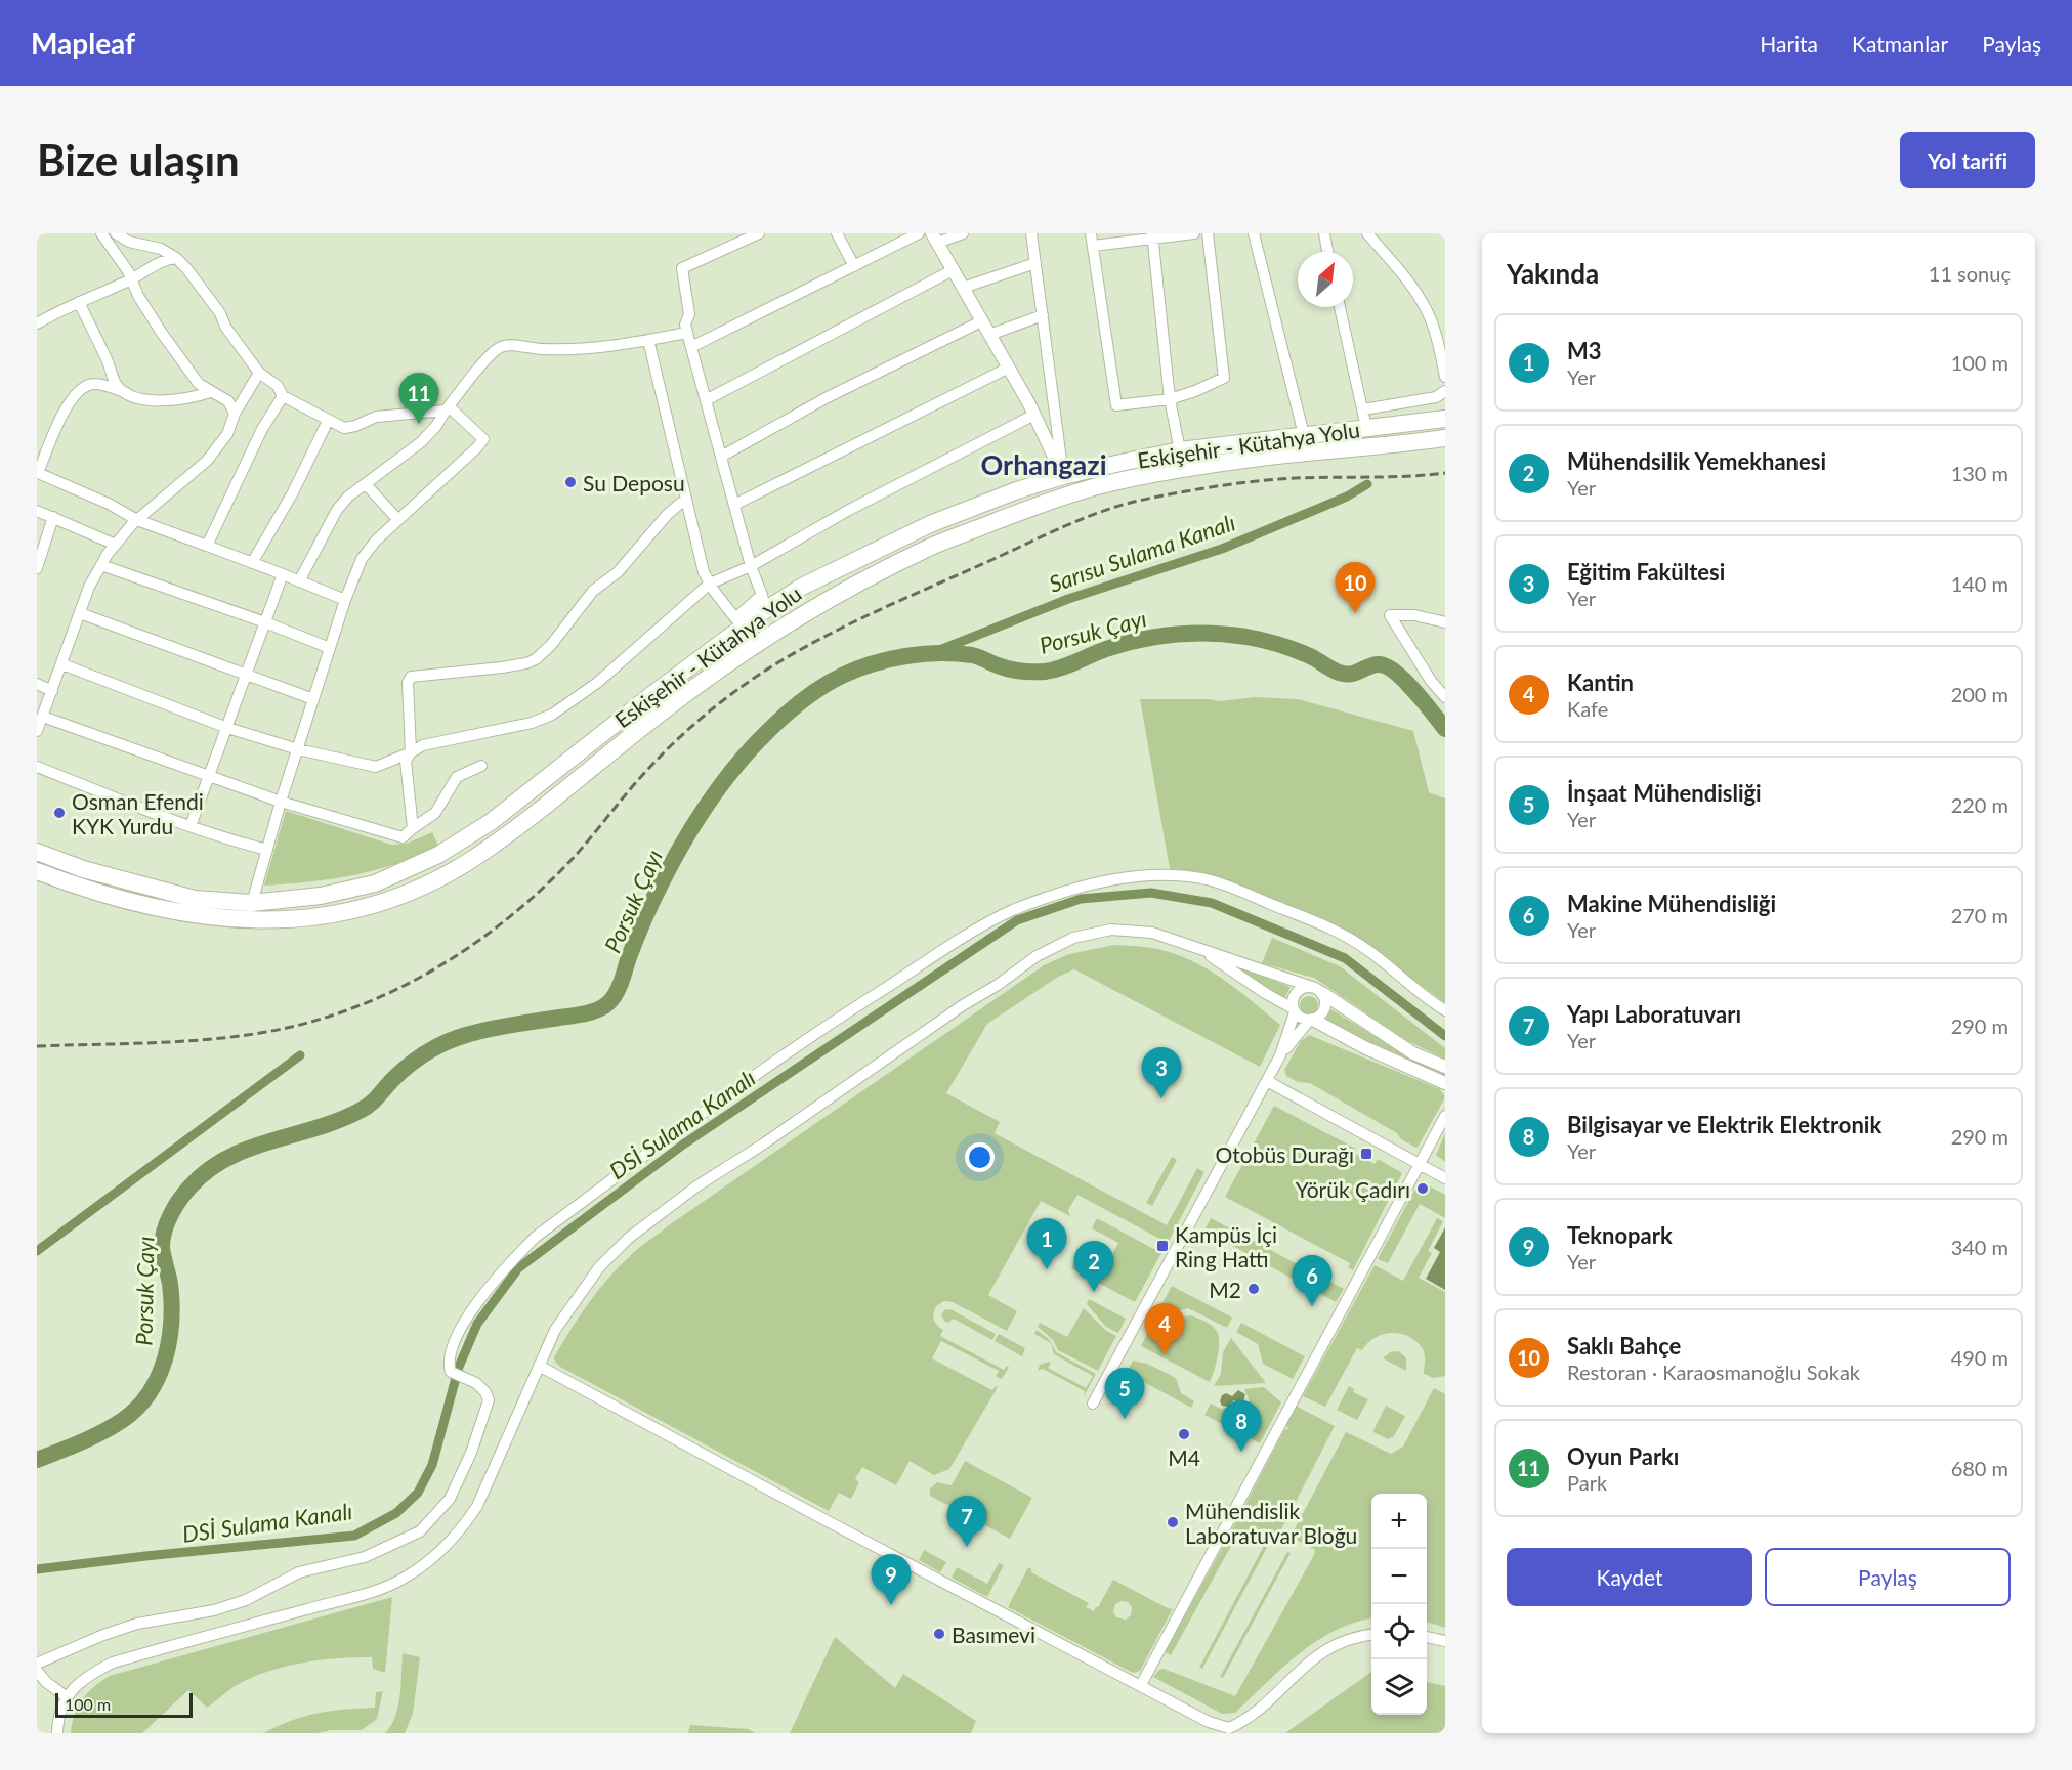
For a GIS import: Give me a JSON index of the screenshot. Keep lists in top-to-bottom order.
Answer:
{
  "streets": {
    "highway": ["Eskişehir - Kütahya Yolu"]
  },
  "districts": ["Orhangazi"],
  "water": ["Sarısu Sulama Kanalı", "Porsuk Çayı", "DSİ Sulama Kanalı"],
  "places": {
    "other": [
      "Su Deposu",
      "Osman Efendi KYK Yurdu",
      "Yörük Çadırı",
      "M2",
      "M4",
      "Mühendislik Laboratuvar Bloğu",
      "Basımevi"
    ],
    "transit": ["Otobüs Durağı", "Kampüs İçi Ring Hattı"]
  },
  "scale_bar": "100 m",
  "north": "top right",
  "page": {
    "header": "Mapleaf",
    "nav": ["Harita", "Katmanlar", "Paylaş"],
    "buttons": [
      "Yol tarifi",
      ["Kaydet", "Paylaş"]
    ],
    "title": "Bize ulaşın",
    "heading": ["Yakında", "11 sonuç"],
    "list": [
      {
        "mark": "1",
        "name": "M3",
        "note": "Yer",
        "value": "100 m"
      },
      {
        "mark": "2",
        "name": "Mühendsilik Yemekhanesi",
        "note": "Yer",
        "value": "130 m"
      },
      {
        "mark": "3",
        "name": "Eğitim Fakültesi",
        "note": "Yer",
        "value": "140 m"
      },
      {
        "mark": "4",
        "name": "Kantin",
        "note": "Kafe",
        "value": "200 m"
      },
      {
        "mark": "5",
        "name": "İnşaat Mühendisliği",
        "note": "Yer",
        "value": "220 m"
      },
      {
        "mark": "6",
        "name": "Makine Mühendisliği",
        "note": "Yer",
        "value": "270 m"
      },
      {
        "mark": "7",
        "name": "Yapı Laboratuvarı",
        "note": "Yer",
        "value": "290 m"
      },
      {
        "mark": "8",
        "name": "Bilgisayar ve Elektrik Elektronik",
        "note": "Yer",
        "value": "290 m"
      },
      {
        "mark": "9",
        "name": "Teknopark",
        "note": "Yer",
        "value": "340 m"
      },
      {
        "mark": "10",
        "name": "Saklı Bahçe",
        "note": "Restoran · Karaosmanoğlu Sokak",
        "value": "490 m"
      },
      {
        "mark": "11",
        "name": "Oyun Parkı",
        "note": "Park",
        "value": "680 m"
      }
    ],
    "pins": [
      "11",
      "10",
      "3",
      "1",
      "2",
      "6",
      "4",
      "5",
      "8",
      "7",
      "9"
    ],
    "map_buttons": ["+", "−"],
    "scale": "100 m"
  }
}
